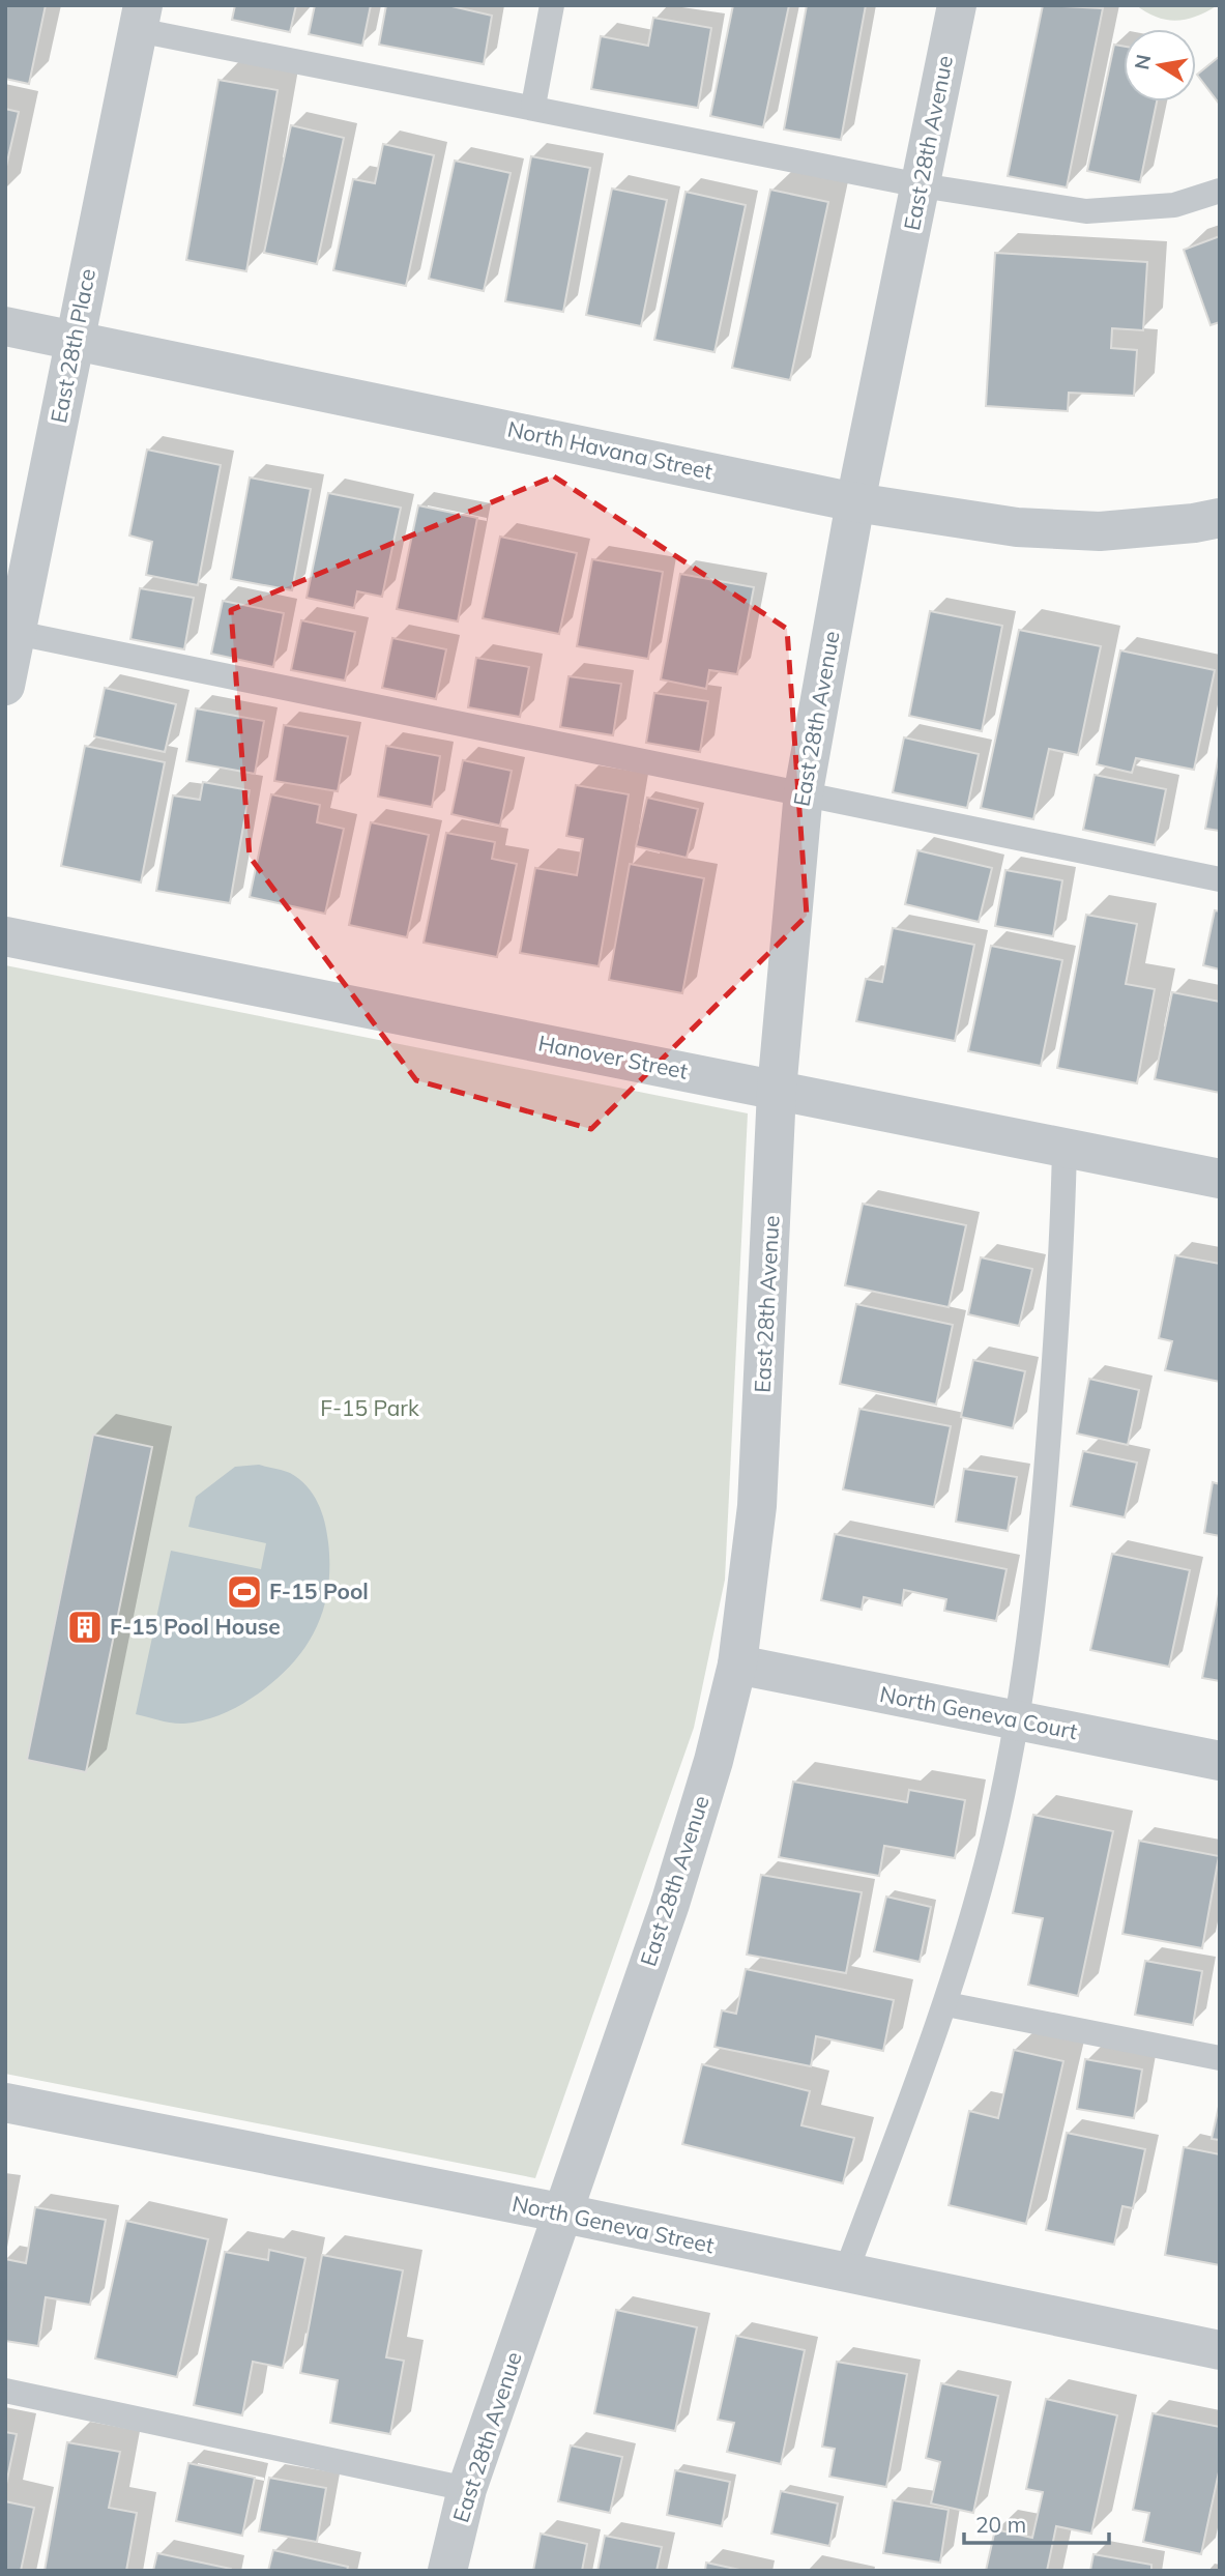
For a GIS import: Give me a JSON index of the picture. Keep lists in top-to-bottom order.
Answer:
{
  "streets": {
    "street": [
      "East 28th Avenue",
      "East 28th Place",
      "North Havana Street",
      "Hanover Street",
      "North Geneva Court",
      "North Geneva Street"
    ]
  },
  "crossings": [
    ["East 28th Avenue", "North Havana Street"],
    ["East 28th Avenue", "Hanover Street"],
    ["East 28th Avenue", "North Geneva Court"],
    ["East 28th Avenue", "North Geneva Street"],
    ["East 28th Place", "North Havana Street"]
  ],
  "parks": ["F-15 Park"],
  "places": {
    "sports": ["F-15 Pool"],
    "building": ["F-15 Pool House"]
  },
  "scale_bar": "20 m",
  "north": "left"
}
